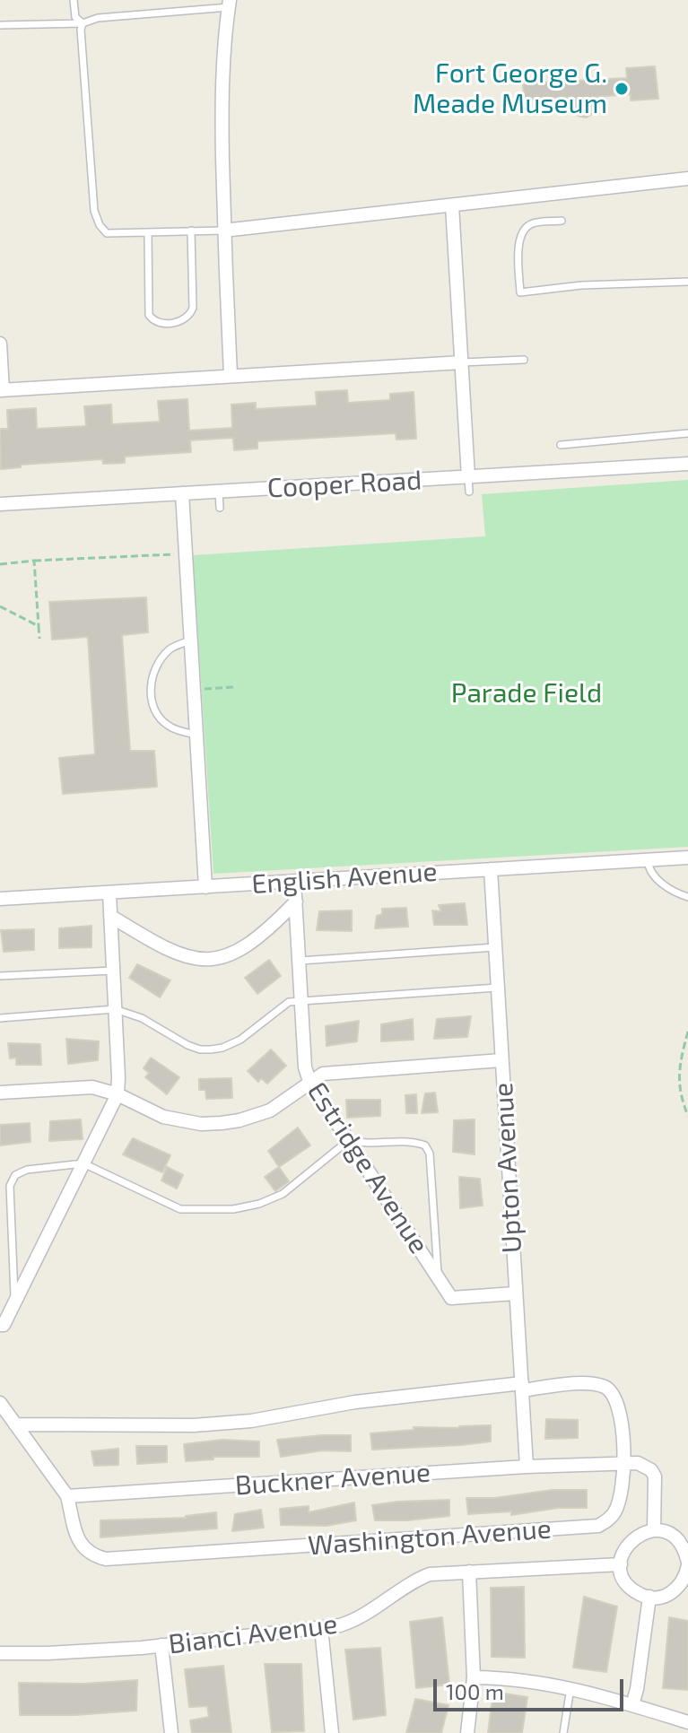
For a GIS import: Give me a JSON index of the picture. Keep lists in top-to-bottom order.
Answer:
{
  "streets": {
    "street": [
      "Cooper Road",
      "English Avenue",
      "Estridge Avenue",
      "Upton Avenue",
      "Buckner Avenue",
      "Washington Avenue",
      "Bianci Avenue"
    ]
  },
  "crossings": [
    ["English Avenue", "Estridge Avenue"],
    ["English Avenue", "Upton Avenue"],
    ["Estridge Avenue", "Upton Avenue"],
    ["Upton Avenue", "Buckner Avenue"],
    ["Upton Avenue", "Washington Avenue"],
    ["Buckner Avenue", "Washington Avenue"],
    ["Buckner Avenue", "Bianci Avenue"]
  ],
  "parks": ["Parade Field"],
  "places": ["Fort George G. Meade Museum"],
  "scale_bar": "100 m"
}
